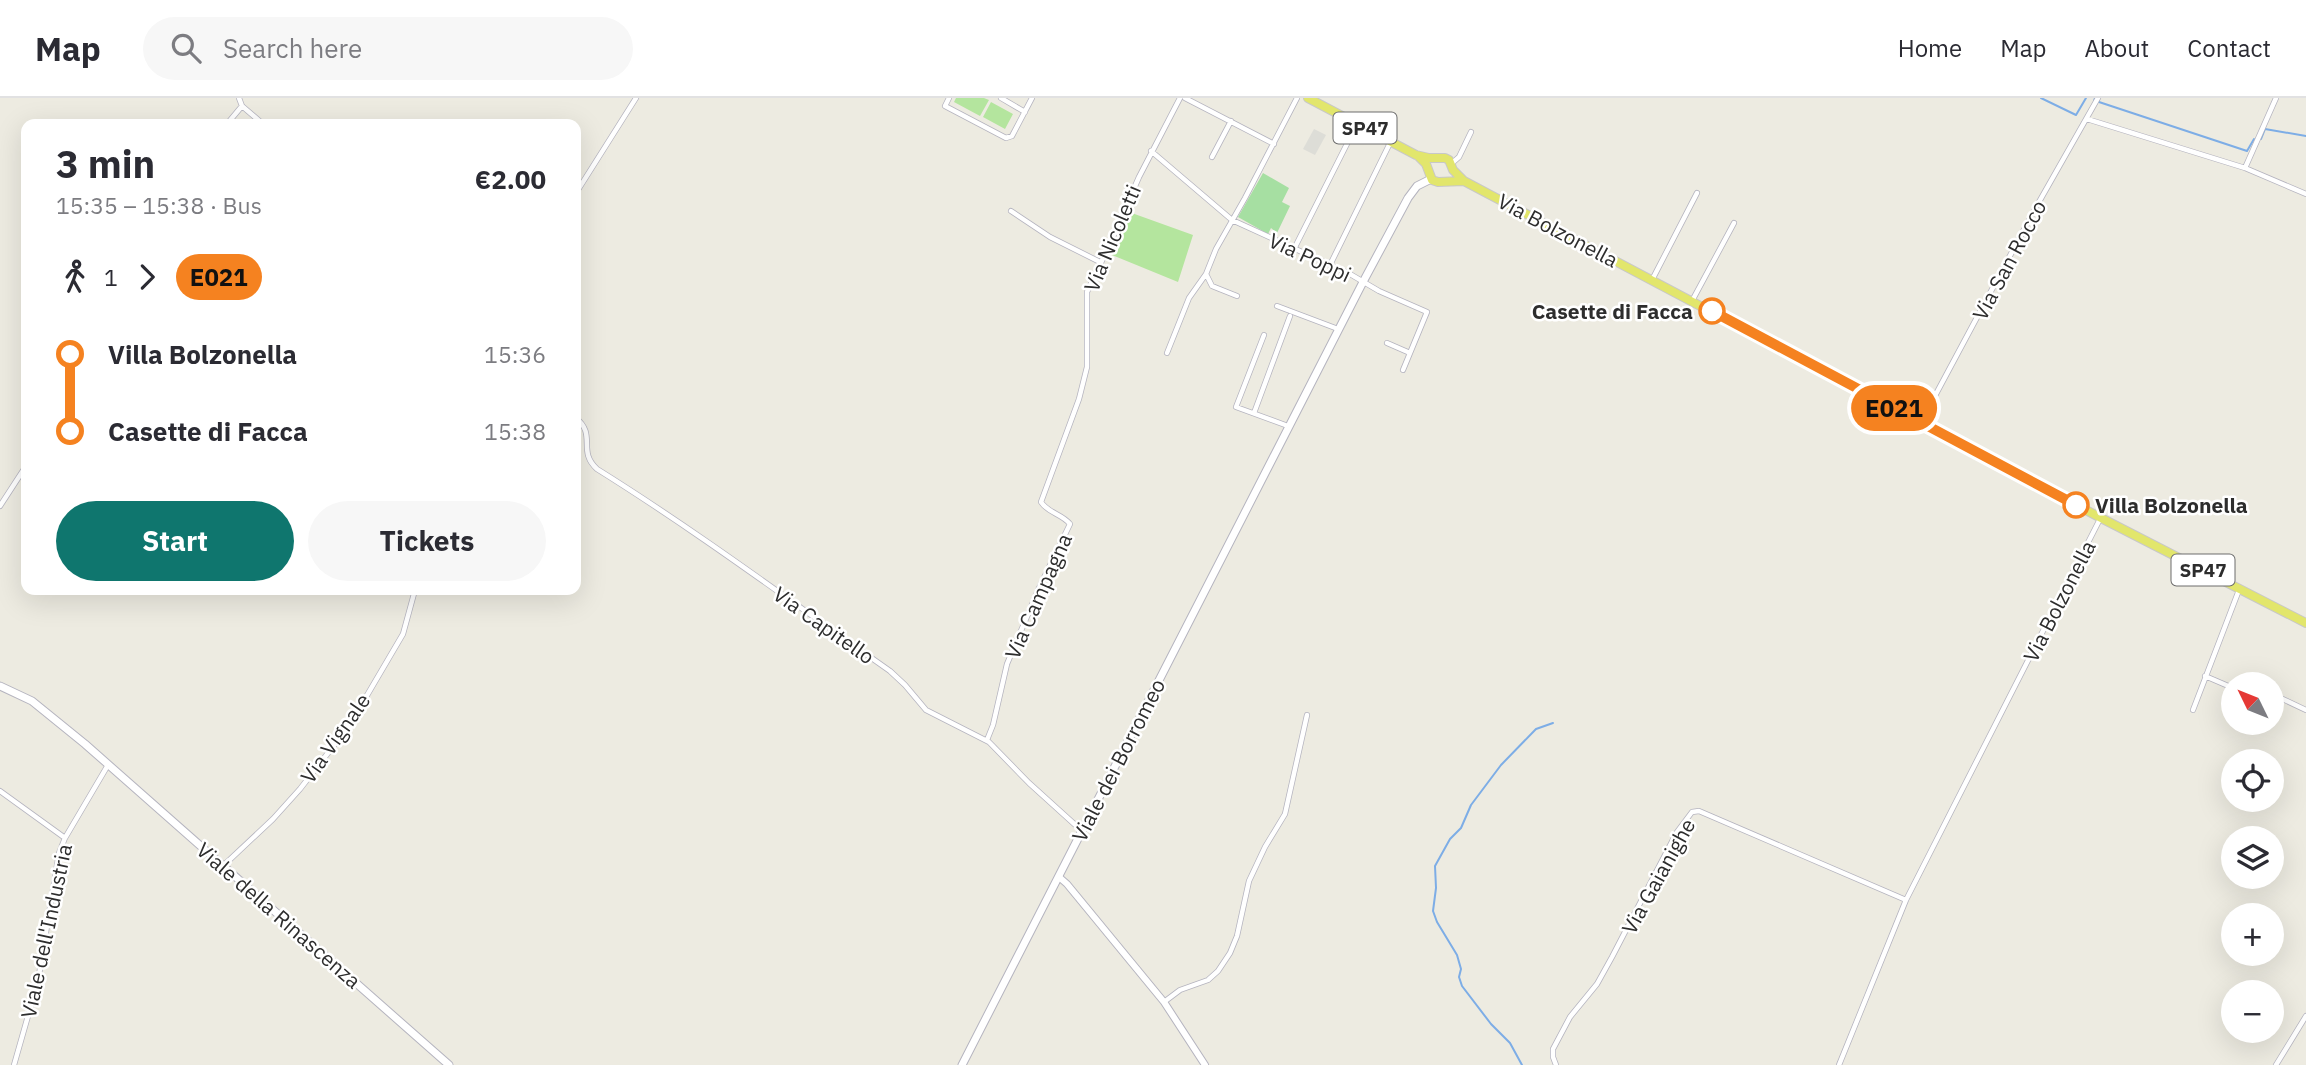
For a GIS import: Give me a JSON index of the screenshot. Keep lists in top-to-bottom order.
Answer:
{
  "streets": {
    "main road": [
      "SP47",
      "Via Bolzonella",
      "Viale dei Borromeo",
      "Viale della Rinascenza"
    ],
    "street": [
      "Via Nicoletti",
      "Via Poppi",
      "Via San Rocco",
      "Via Campagna",
      "Via Capitello",
      "Via Vignale",
      "Via Gaianighe",
      "Viale dell'Industria"
    ]
  },
  "crossings": [
    ["SP47", "Via Bolzonella"],
    ["SP47", "Viale dei Borromeo"],
    ["Via Bolzonella", "Via San Rocco"],
    ["Via Bolzonella", "Viale dei Borromeo"],
    ["Via Bolzonella", "Via Gaianighe"],
    ["Via Nicoletti", "Via Poppi"],
    ["Via Nicoletti", "Via Campagna"],
    ["Via Poppi", "Viale dei Borromeo"],
    ["Via Campagna", "Via Capitello"],
    ["Via Capitello", "Viale dei Borromeo"],
    ["Via Vignale", "Viale della Rinascenza"],
    ["Viale della Rinascenza", "Viale dell'Industria"]
  ],
  "places": ["Casette di Facca", "Villa Bolzonella"],
  "lines": ["bus line E021"],
  "north": "top left",
  "page": {
    "header": "Map",
    "search": "Search here",
    "nav": [
      "Home",
      "Map",
      "About",
      "Contact"
    ],
    "on_map": "E021",
    "heading": ["3 min", "15:35 – 15:38 · Bus", "€2.00"],
    "legs": ["1", "E021"],
    "list": [
      {
        "name": "Villa Bolzonella",
        "value": "15:36"
      },
      {
        "name": "Casette di Facca",
        "value": "15:38"
      }
    ],
    "buttons": ["Start", "Tickets"],
    "map_buttons": ["+", "−"]
  }
}
